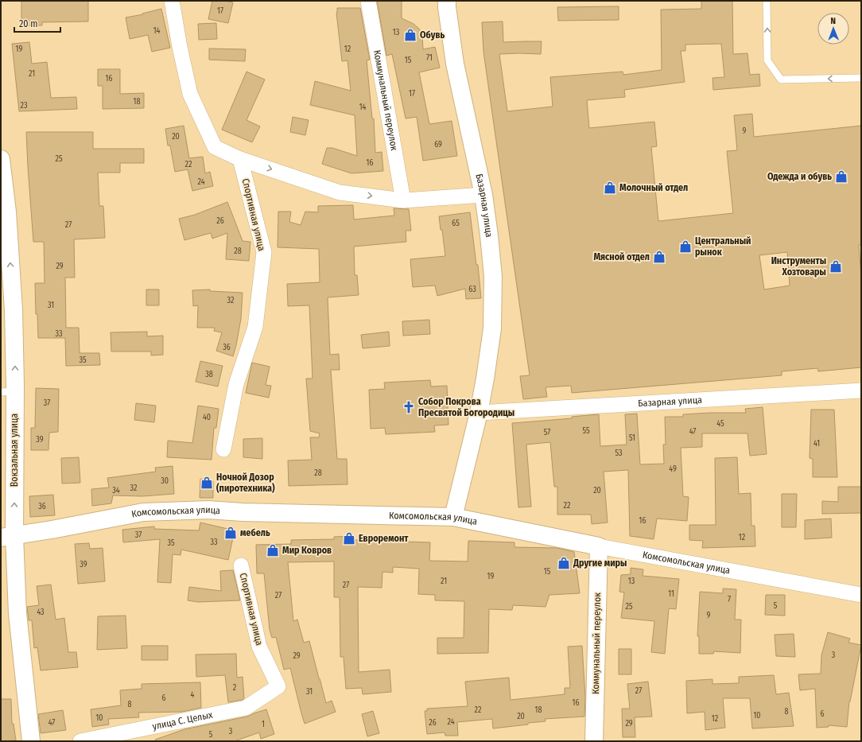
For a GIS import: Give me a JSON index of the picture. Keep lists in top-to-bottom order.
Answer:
{
  "streets": {
    "main road": [
      "Коммунальный переулок",
      "Базарная улица",
      "Вокзальная улица",
      "Комсомольская улица"
    ],
    "street": ["Спортивная улица", "улица С. Целых"]
  },
  "crossings": [
    ["Коммунальный переулок", "Комсомольская улица"],
    ["Базарная улица", "Комсомольская улица"],
    ["Спортивная улица", "улица С. Целых"],
    ["Вокзальная улица", "Комсомольская улица"]
  ],
  "one_way": ["Вокзальная улица"],
  "places": {
    "shop": [
      "Обувь",
      "Одежда и обувь",
      "Молочный отдел",
      "Центральный рынок",
      "Мясной отдел",
      "Инструменты Хозтовары",
      "Ночной Дозор (пиротехника)",
      "мебель",
      "Евроремонт",
      "Мир Ковров",
      "Другие миры"
    ],
    "church": ["Собор Покрова Пресвятой Богородицы"]
  },
  "house_numbers": [
    "17",
    "14",
    "13",
    "19",
    "12",
    "71",
    "15",
    "21",
    "16",
    "17",
    "18",
    "23",
    "14",
    "9",
    "20",
    "69",
    "25",
    "16",
    "22",
    "24",
    "26",
    "65",
    "27",
    "28",
    "29",
    "63",
    "32",
    "31",
    "33",
    "36",
    "35",
    "38",
    "37",
    "40",
    "45",
    "55",
    "47",
    "57",
    "51",
    "39",
    "41",
    "53",
    "49",
    "28",
    "30",
    "32",
    "34",
    "20",
    "22",
    "36",
    "16",
    "37",
    "12",
    "33",
    "35",
    "39",
    "15",
    "19",
    "21",
    "13",
    "27",
    "11",
    "27",
    "7",
    "5",
    "25",
    "43",
    "9",
    "3",
    "29",
    "2",
    "27",
    "31",
    "4",
    "6",
    "16",
    "8",
    "22",
    "18",
    "8",
    "6",
    "10",
    "20",
    "10",
    "12",
    "24",
    "47",
    "26",
    "29",
    "1",
    "3",
    "5"
  ],
  "scale_bar": "20 m",
  "north": "top"
}
